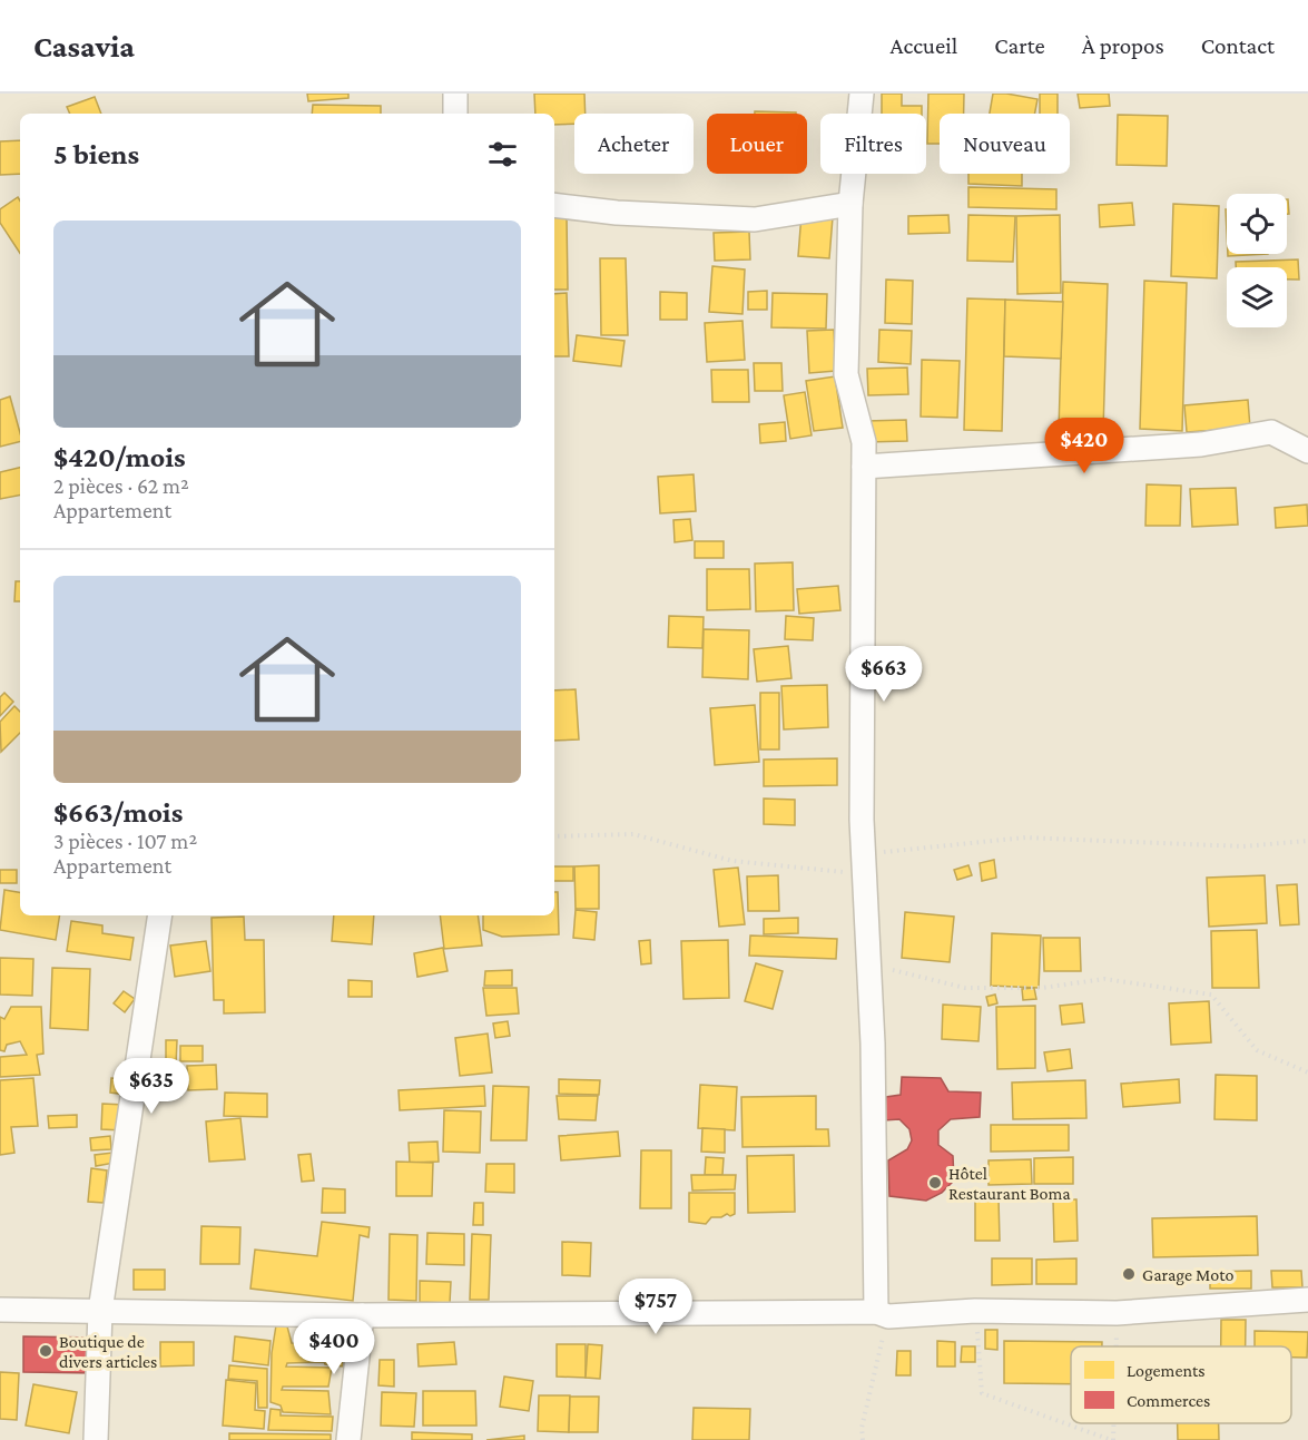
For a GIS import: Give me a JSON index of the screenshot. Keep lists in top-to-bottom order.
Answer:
{
  "places": ["Hôtel Restaurant Boma", "Garage Moto", "Boutique de divers articles"],
  "legend": ["Logements", "Commerces"],
  "page": {
    "header": "Casavia",
    "nav": [
      "Accueil",
      "Carte",
      "À propos",
      "Contact"
    ],
    "chip": [
      "Acheter",
      "Louer",
      "Filtres",
      "Nouveau"
    ],
    "heading": "5 biens",
    "list": [
      {
        "name": "$420/mois",
        "note": "2 pièces · 62 m² · Appartement"
      },
      {
        "name": "$663/mois",
        "note": "3 pièces · 107 m² · Appartement"
      }
    ],
    "price": [
      "$420",
      "$663",
      "$635",
      "$757",
      "$400"
    ]
  }
}
